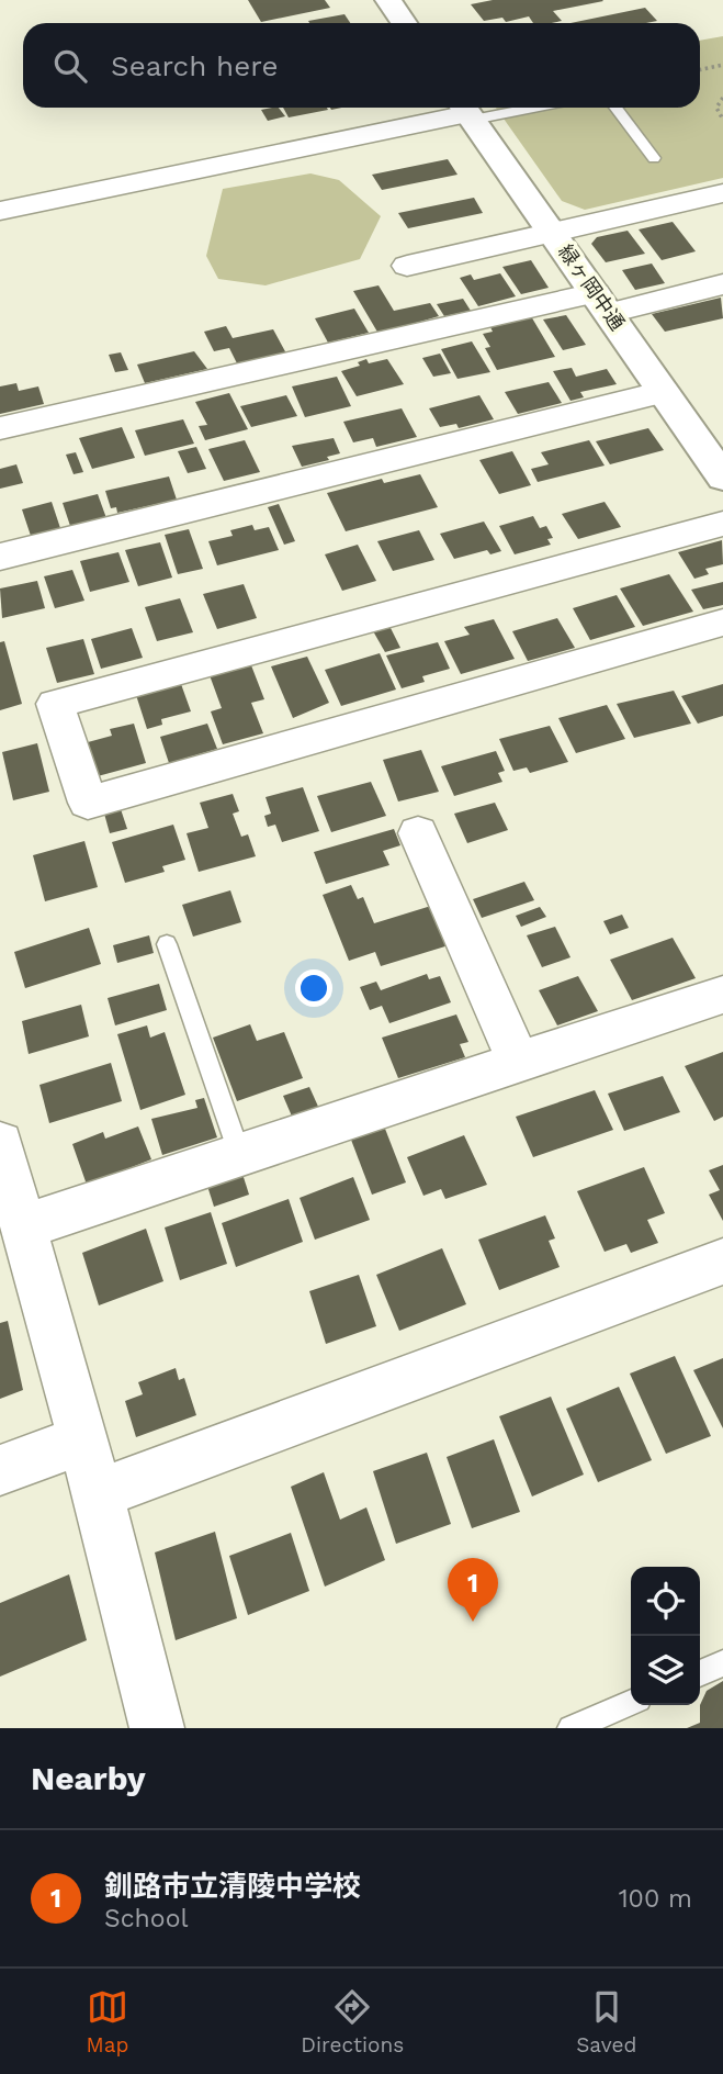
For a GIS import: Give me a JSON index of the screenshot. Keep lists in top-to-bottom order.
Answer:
{
  "streets": {
    "street": ["緑ヶ岡中通"]
  },
  "page": {
    "search": "Search here",
    "pins": "1",
    "heading": "Nearby",
    "list": [
      {
        "mark": "1",
        "name": "釧路市立清陵中学校",
        "note": "School",
        "value": "100 m"
      }
    ],
    "nav": ["Map", "Directions", "Saved"]
  }
}
